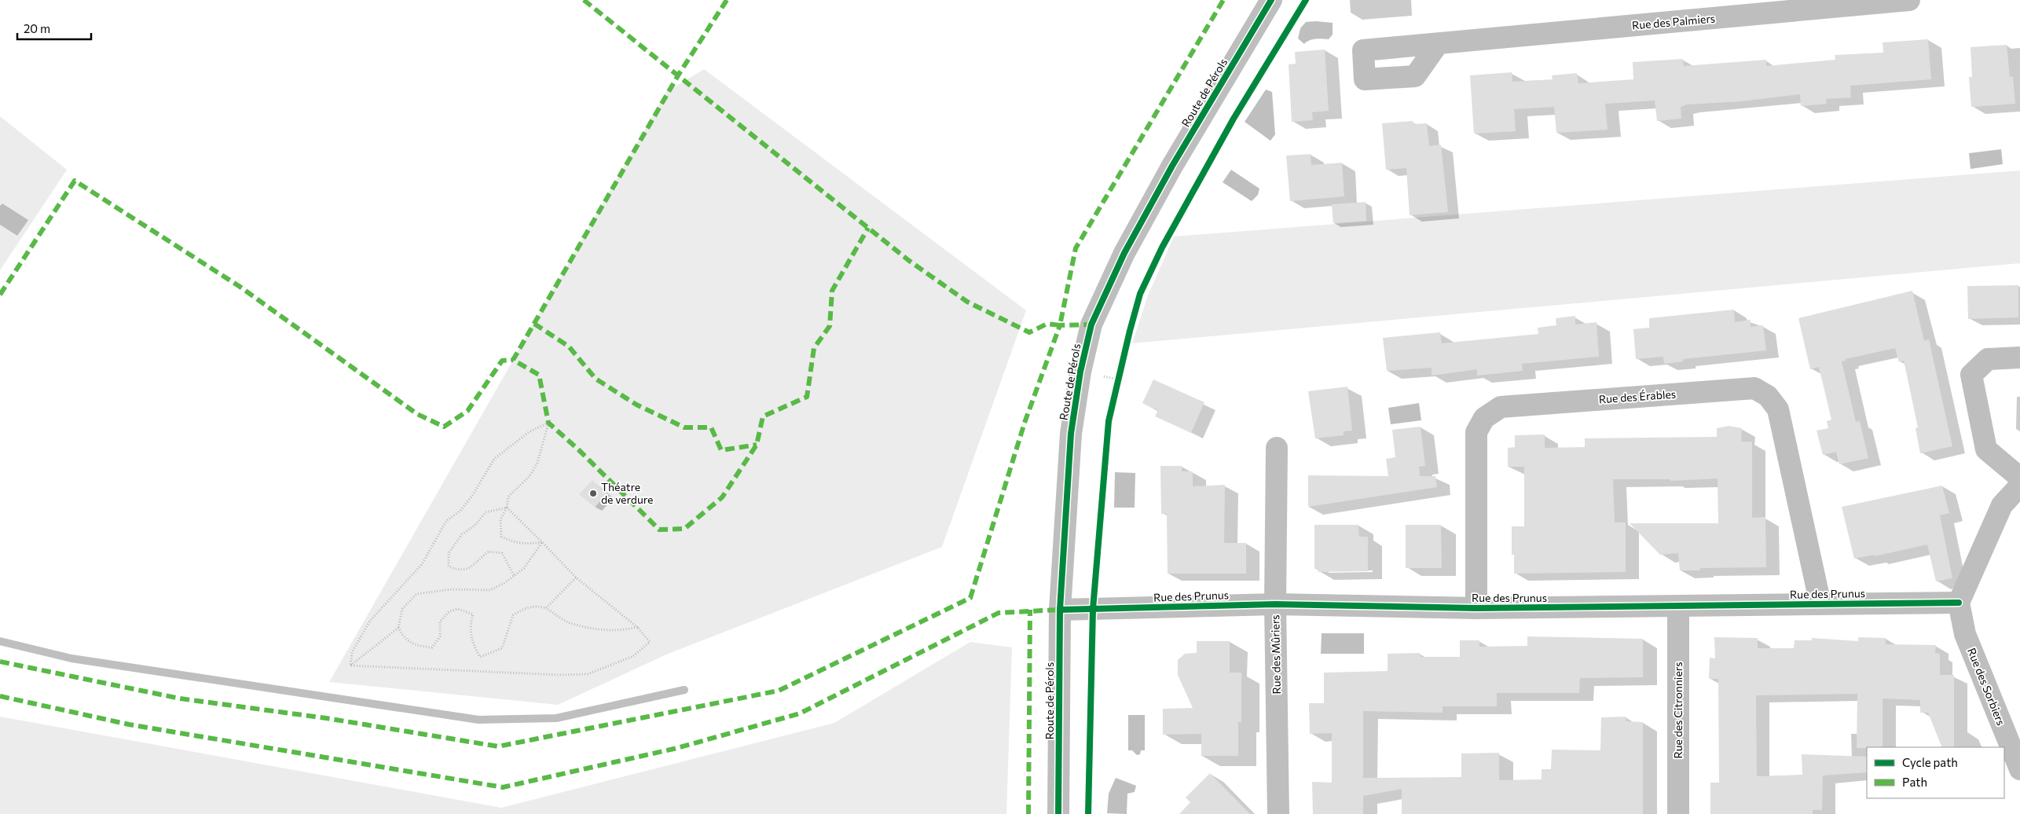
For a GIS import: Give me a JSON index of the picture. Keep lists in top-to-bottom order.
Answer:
{
  "streets": {
    "street": [
      "Rue des Palmiers",
      "Route de Pérols",
      "Rue des Érables",
      "Rue des Prunus",
      "Rue des Mûriers",
      "Rue des Sorbiers",
      "Rue des Citronniers"
    ]
  },
  "crossings": [
    ["Route de Pérols", "Rue des Prunus"],
    ["Rue des Érables", "Rue des Prunus"],
    ["Rue des Prunus", "Rue des Mûriers"],
    ["Rue des Prunus", "Rue des Sorbiers"],
    ["Rue des Prunus", "Rue des Citronniers"]
  ],
  "places": ["Théatre de verdure"],
  "legend": ["Cycle path", "Path"],
  "scale_bar": "20 m"
}
